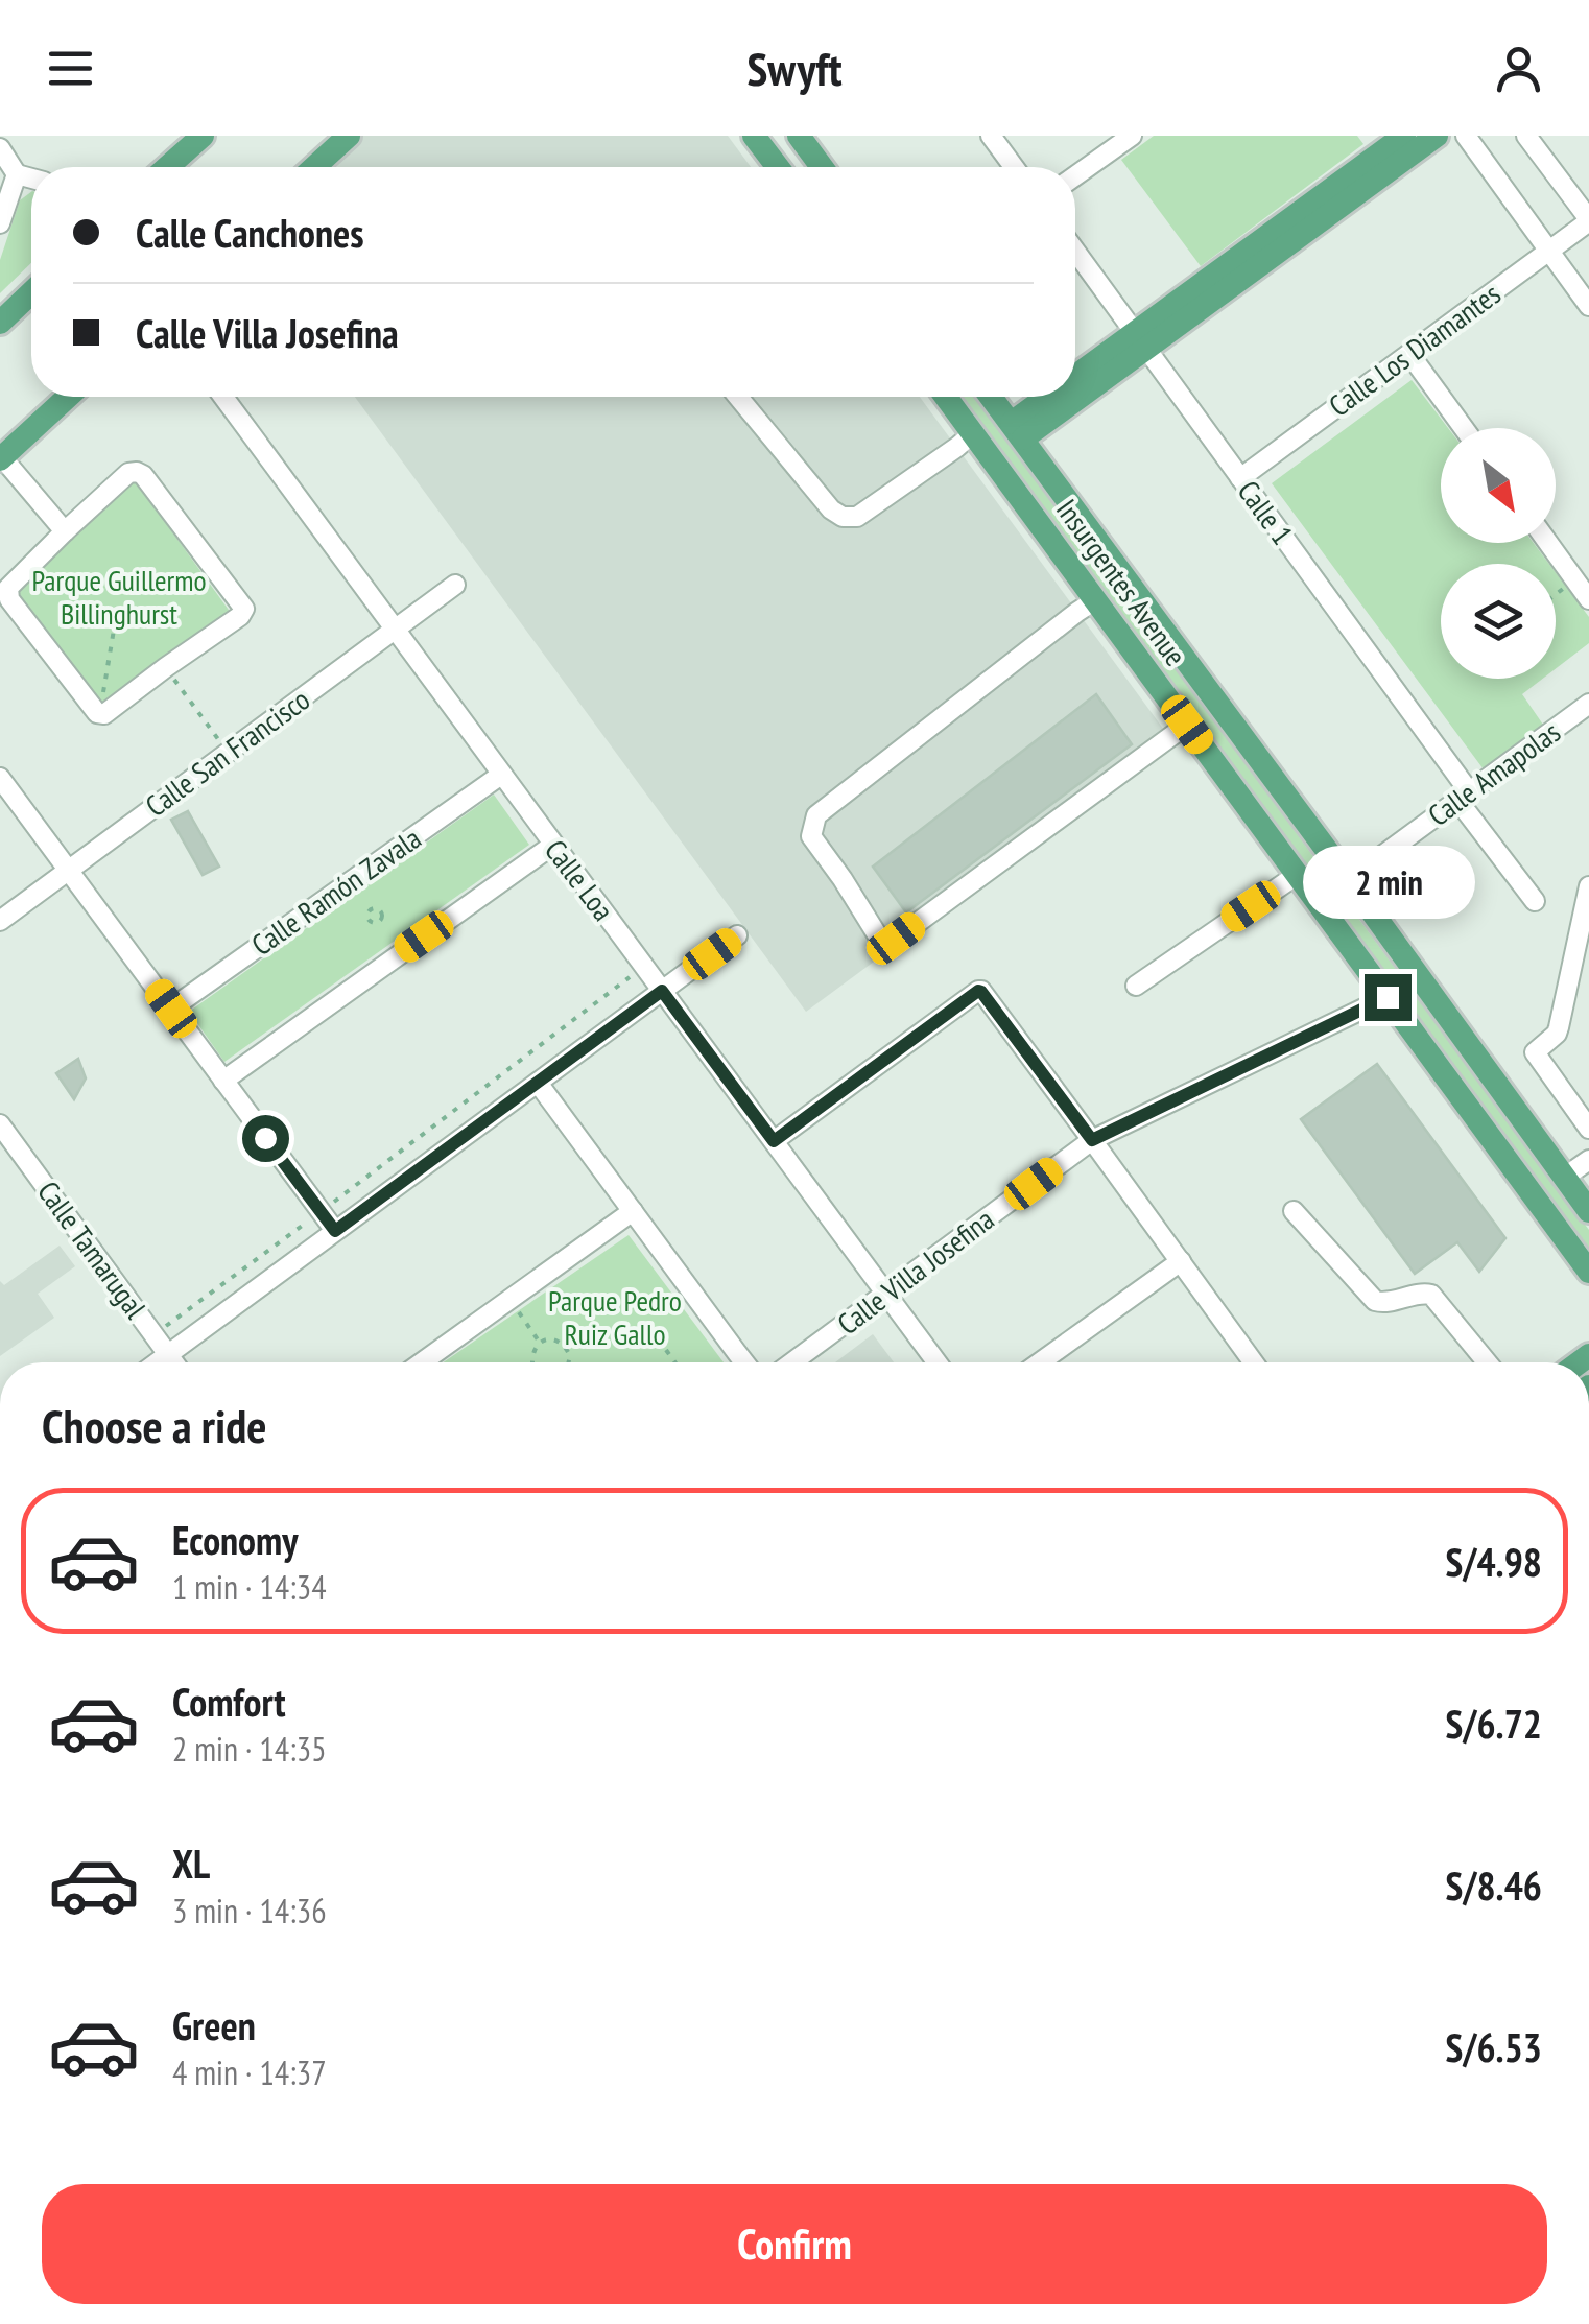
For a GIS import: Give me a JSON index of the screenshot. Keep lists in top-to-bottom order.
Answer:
{
  "streets": {
    "main road": ["Insurgentes Avenue"],
    "street": [
      "Calle Los Diamantes",
      "Calle 1",
      "Calle San Francisco",
      "Calle Amapolas",
      "Calle Loa",
      "Calle Ramón Zavala",
      "Calle Tamarugal",
      "Calle Villa Josefina"
    ]
  },
  "crossings": [
    ["Calle Los Diamantes", "Calle 1"],
    ["Calle 1", "Calle Amapolas"],
    ["Insurgentes Avenue", "Calle Amapolas"],
    ["Insurgentes Avenue", "Calle Villa Josefina"],
    ["Calle San Francisco", "Calle Loa"],
    ["Calle Loa", "Calle Ramón Zavala"],
    ["Calle Loa", "Calle Villa Josefina"]
  ],
  "parks": ["Parque Guillermo Billinghurst", "Parque Pedro Ruiz Gallo"],
  "north": "bottom right",
  "page": {
    "header": "Swyft",
    "banner": ["Calle Canchones", "Calle Villa Josefina"],
    "bubble": "2 min",
    "heading": "Choose a ride",
    "list": [
      {
        "name": "Economy",
        "note": "1 min · 14:34",
        "value": "S/4.98"
      },
      {
        "name": "Comfort",
        "note": "2 min · 14:35",
        "value": "S/6.72"
      },
      {
        "name": "XL",
        "note": "3 min · 14:36",
        "value": "S/8.46"
      },
      {
        "name": "Green",
        "note": "4 min · 14:37",
        "value": "S/6.53"
      }
    ],
    "buttons": "Confirm"
  }
}
